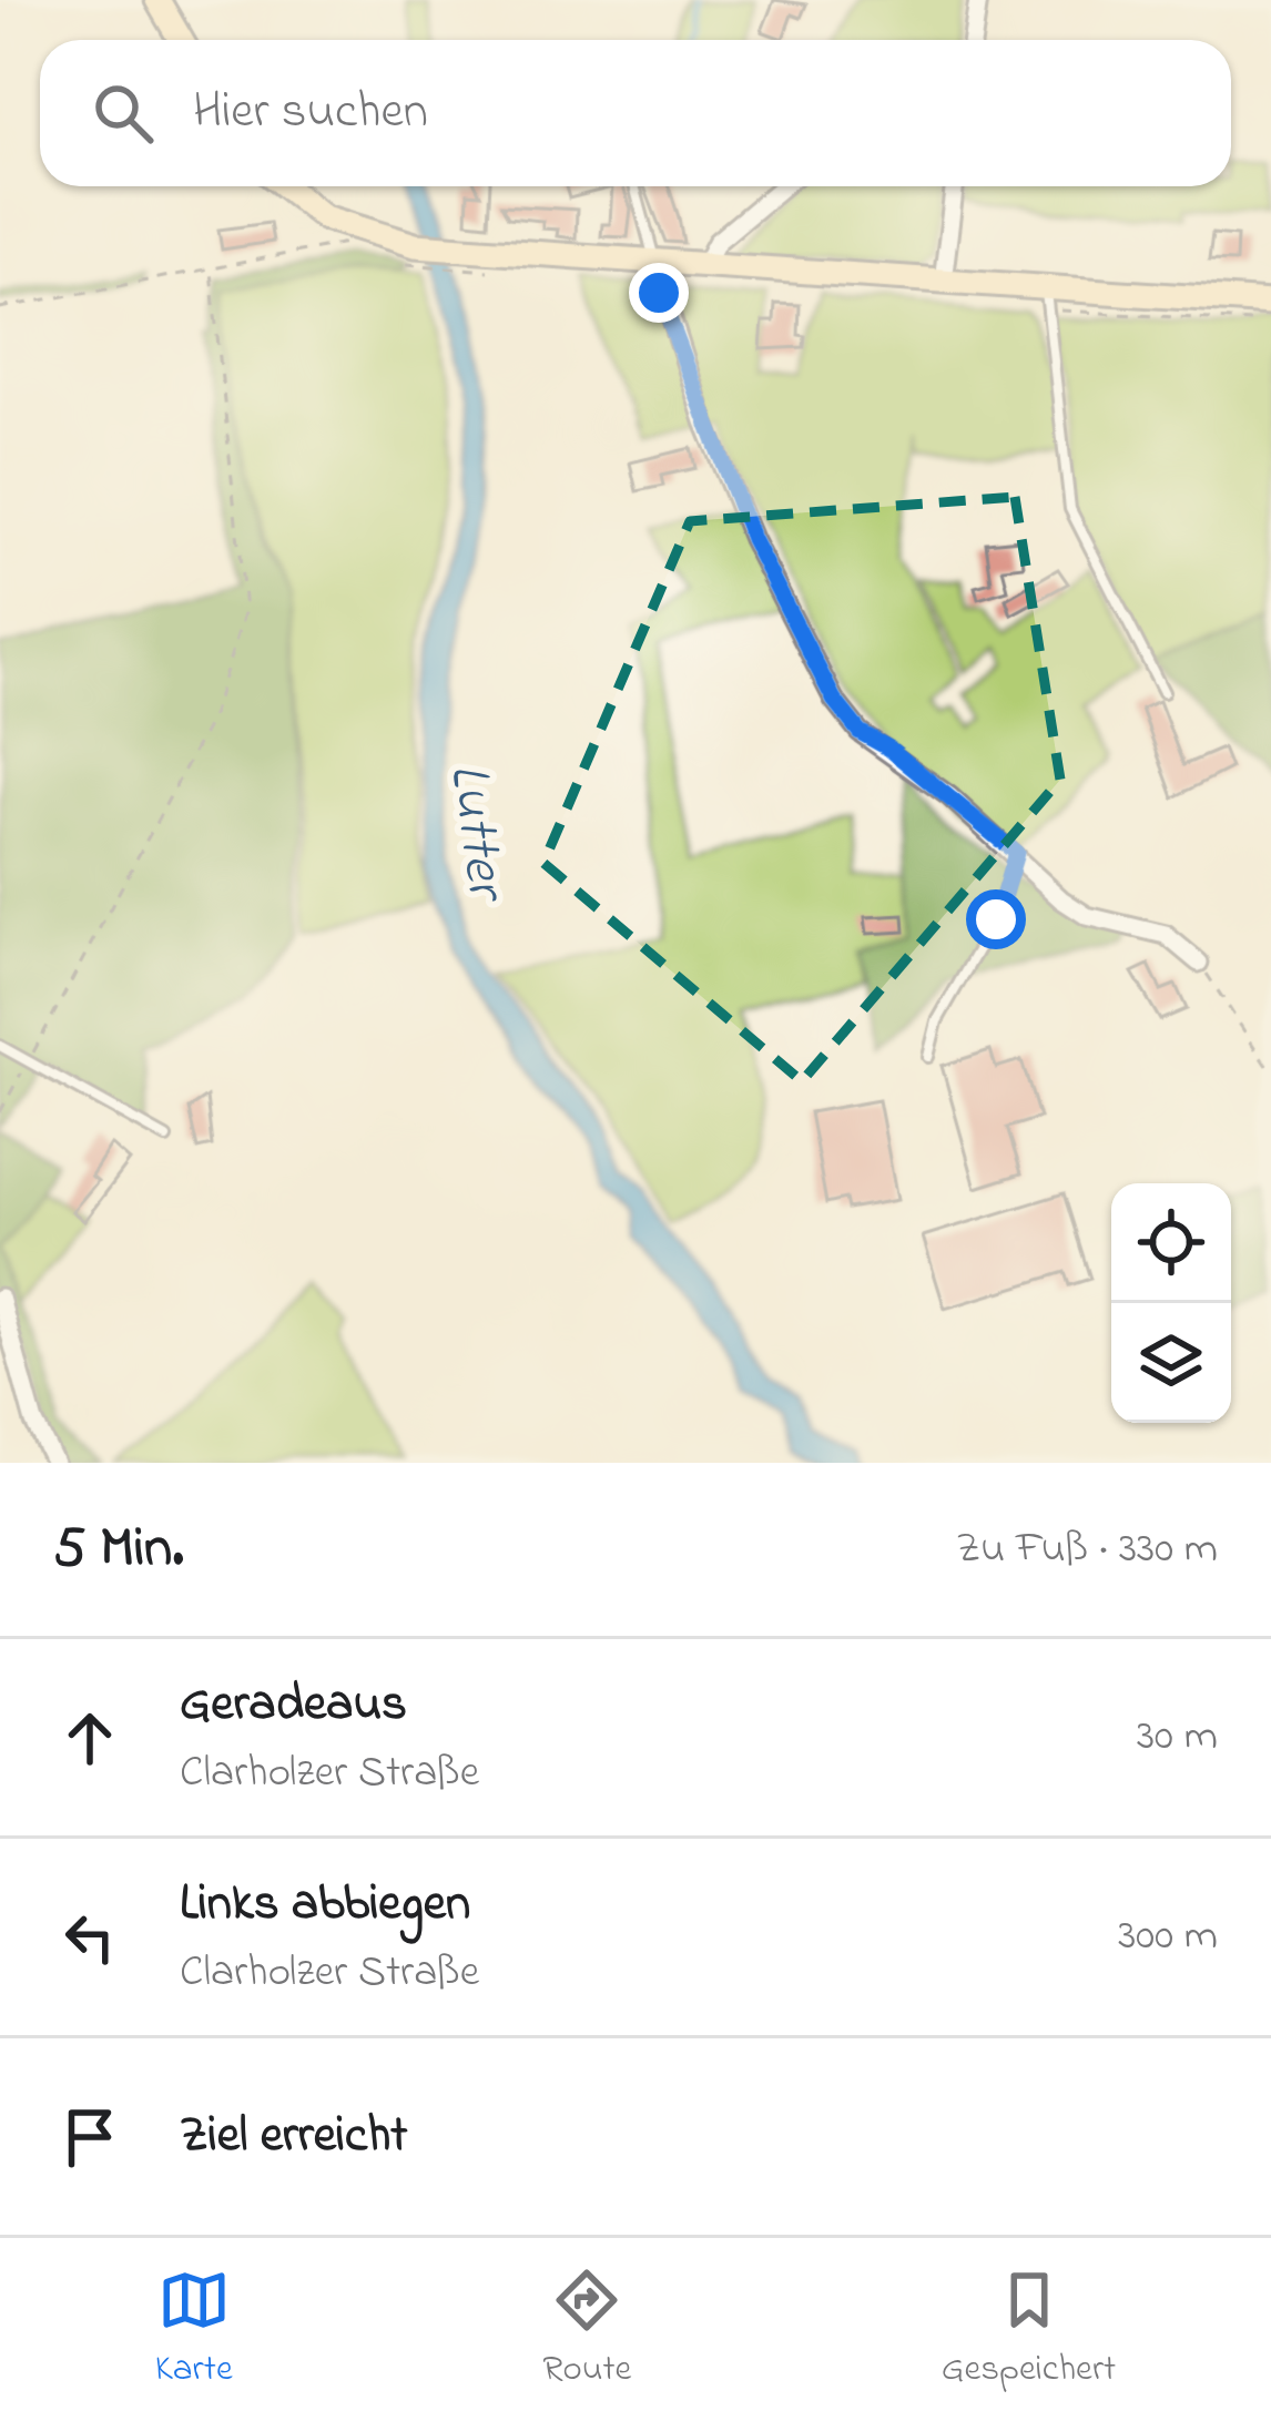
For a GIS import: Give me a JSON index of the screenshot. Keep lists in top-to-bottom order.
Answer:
{
  "water": ["Lutter"],
  "page": {
    "search": "Hier suchen",
    "heading": ["5 Min.", "Zu Fuß · 330 m"],
    "list": [
      ["Geradeaus", "Clarholzer Straße", "30 m"],
      ["Links abbiegen", "Clarholzer Straße", "300 m"],
      "Ziel erreicht"
    ],
    "nav": ["Karte", "Route", "Gespeichert"]
  }
}
